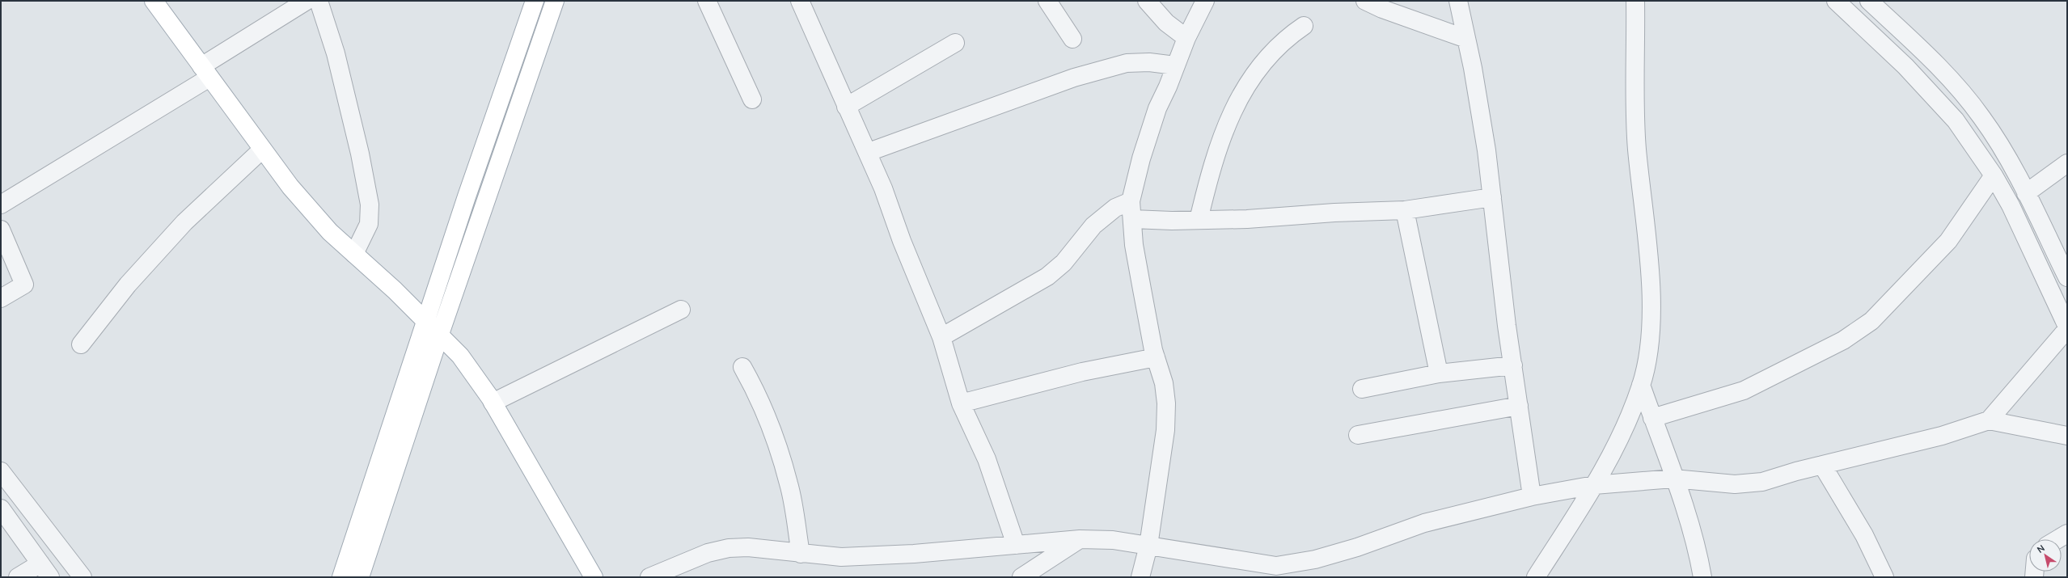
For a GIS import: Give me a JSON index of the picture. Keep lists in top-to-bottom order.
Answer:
{
  "north": "top left"
}
